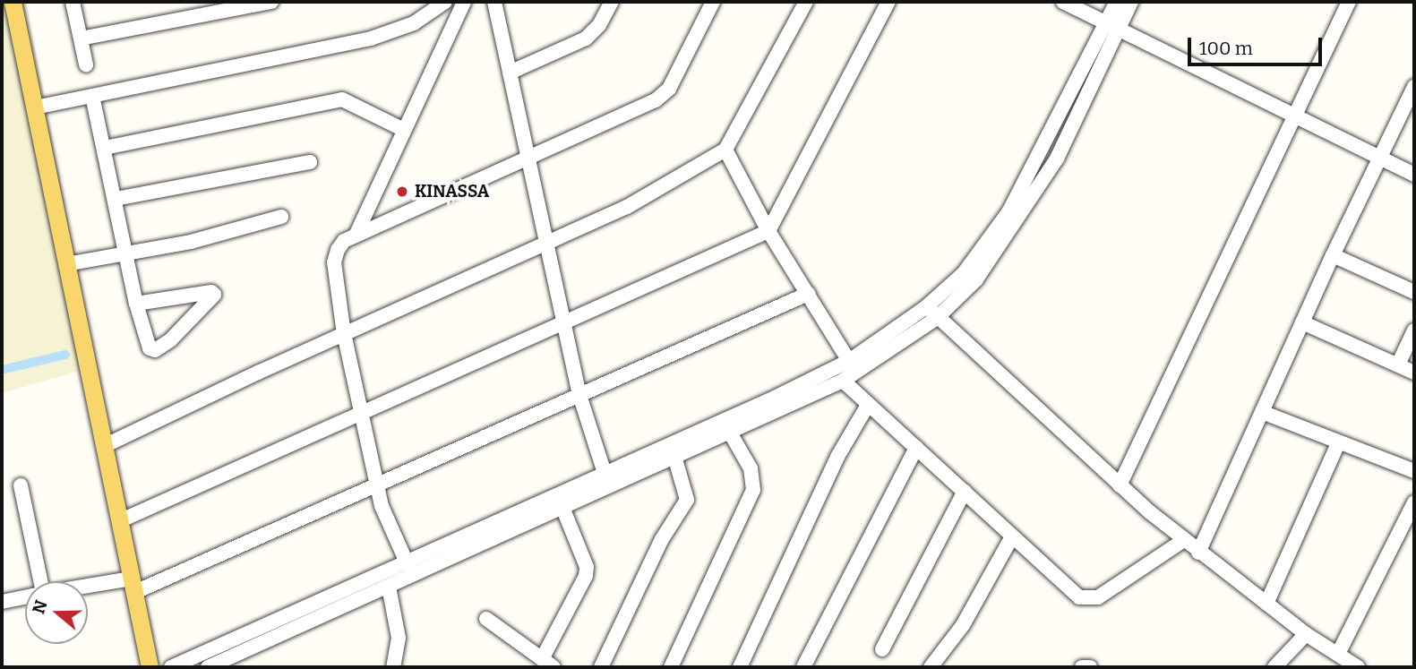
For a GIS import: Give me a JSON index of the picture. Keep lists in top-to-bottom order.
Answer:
{
  "places": ["KINASSA"],
  "scale_bar": "100 m",
  "north": "left"
}
